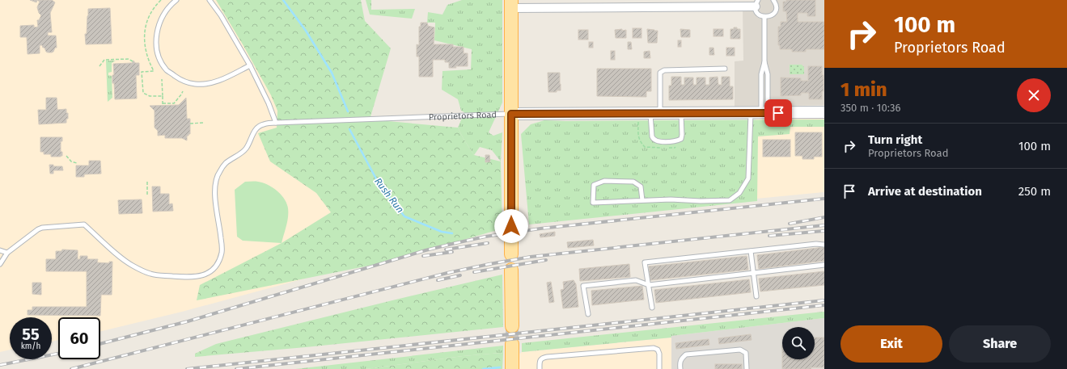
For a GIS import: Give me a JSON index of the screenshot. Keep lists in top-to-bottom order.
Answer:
{
  "streets": {
    "street": ["Proprietors Road"]
  },
  "water": ["Rush Run"],
  "page": {
    "turn": ["100 m", "Proprietors Road"],
    "heading": ["1 min", "350 m · 10:36"],
    "list": [
      {
        "name": "Turn right",
        "note": "Proprietors Road",
        "value": "100 m"
      },
      {
        "name": "Arrive at destination",
        "value": "250 m"
      }
    ],
    "speed": "55 km/h",
    "limit": "60",
    "buttons": ["Exit", "Share"]
  }
}
